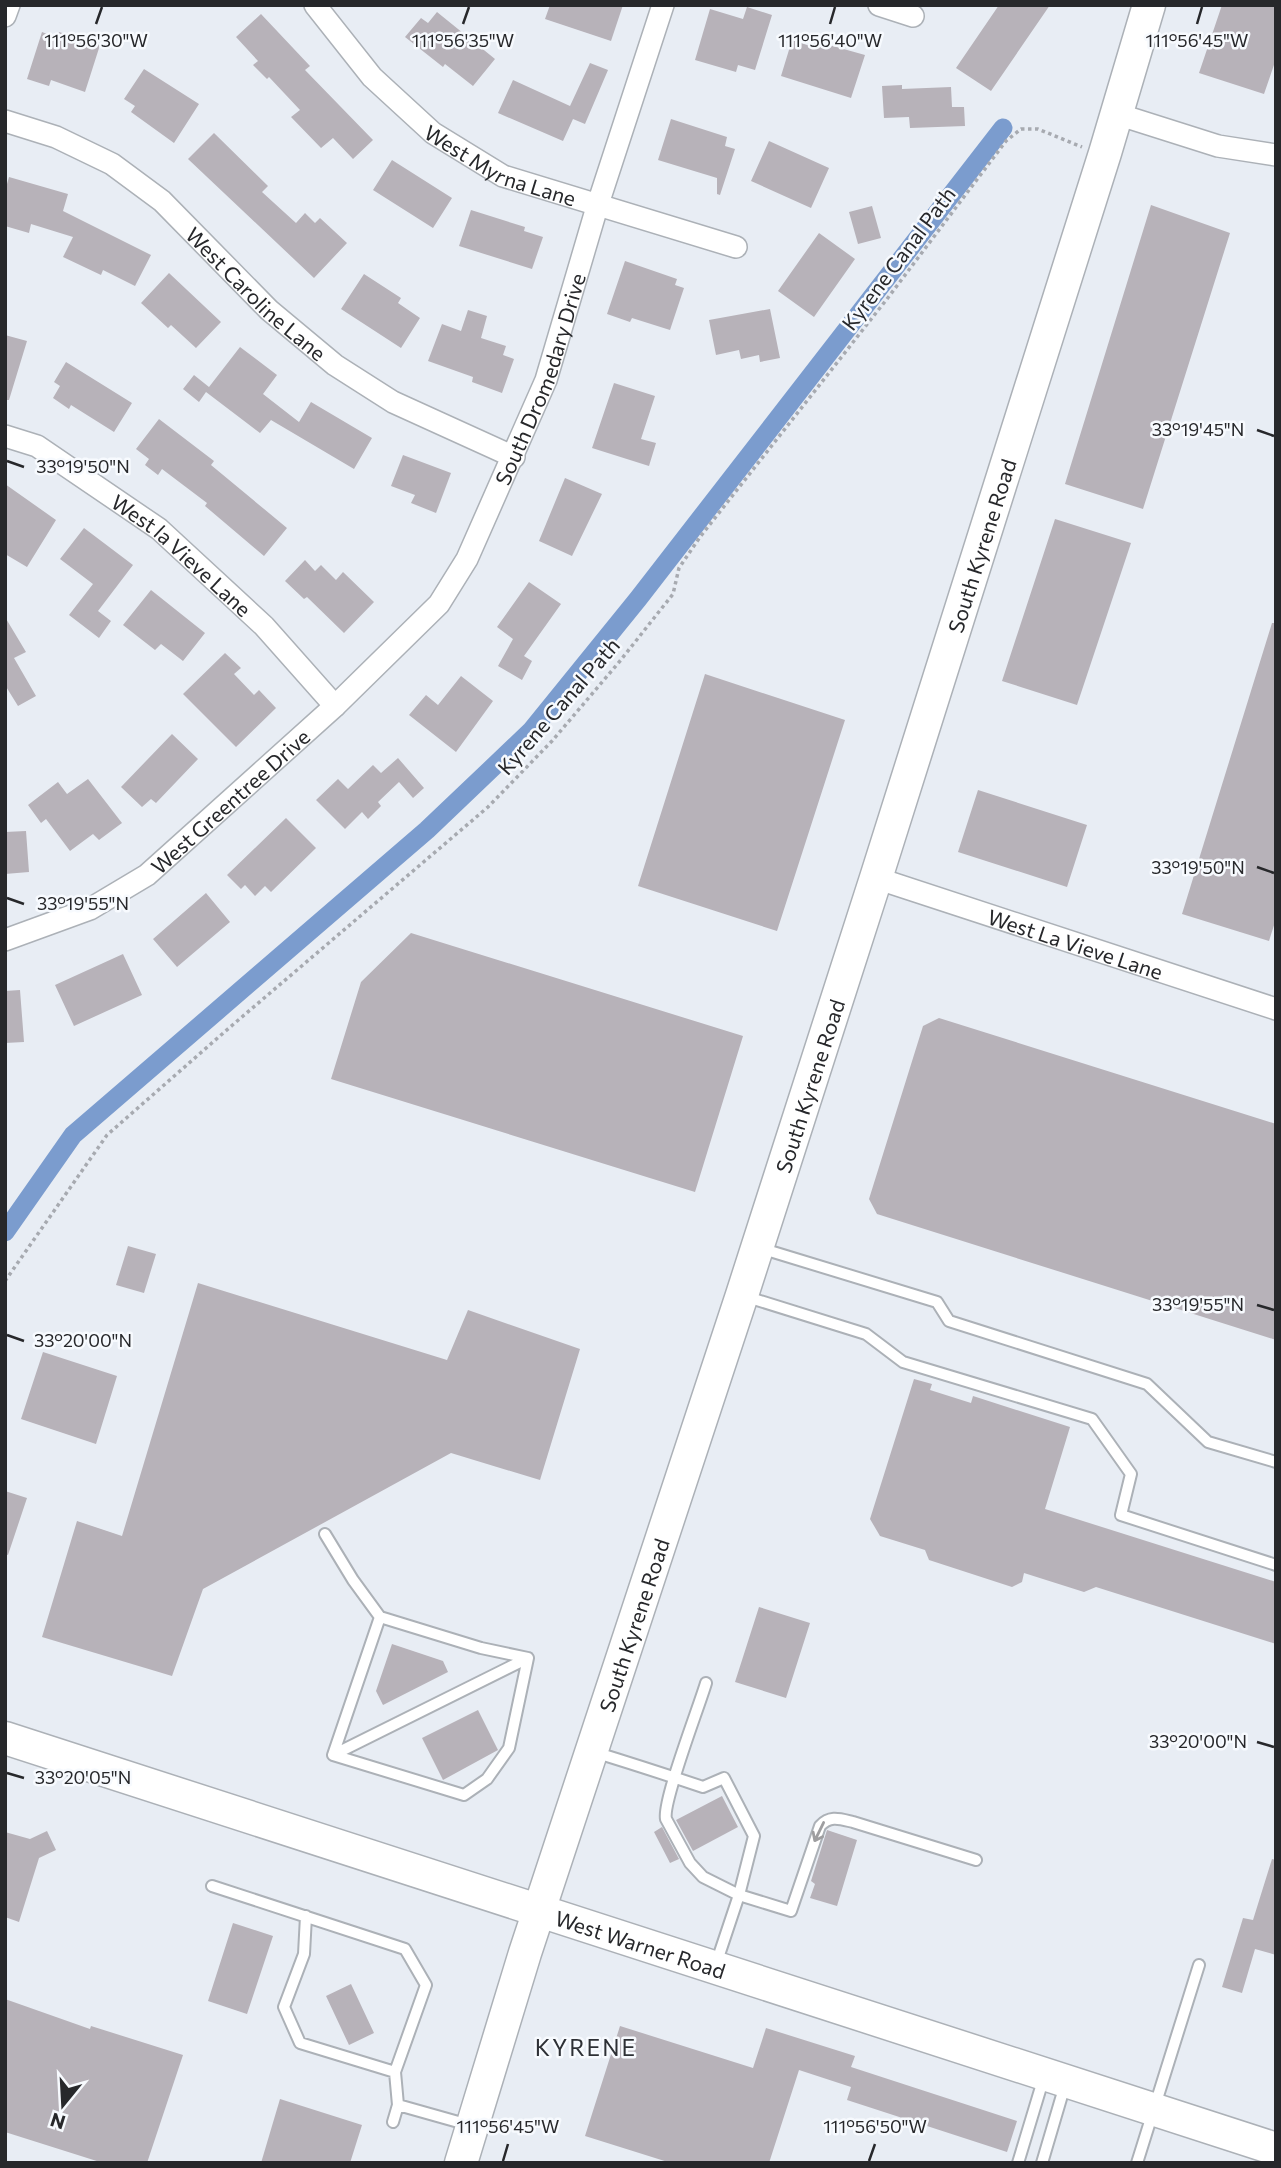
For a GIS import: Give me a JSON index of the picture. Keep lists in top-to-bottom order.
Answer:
{
  "streets": {
    "main road": ["South Kyrene Road", "West Warner Road"],
    "street": [
      "West Myrna Lane",
      "West Caroline Lane",
      "South Dromedary Drive",
      "West la Vieve Lane",
      "West Greentree Drive",
      "West La Vieve Lane"
    ],
    "path": ["Kyrene Canal Path"]
  },
  "crossings": [
    ["West Myrna Lane", "South Dromedary Drive"],
    ["West Caroline Lane", "South Dromedary Drive"],
    ["South Dromedary Drive", "West la Vieve Lane"],
    ["South Dromedary Drive", "West Greentree Drive"],
    ["South Kyrene Road", "West La Vieve Lane"],
    ["South Kyrene Road", "West Warner Road"],
    ["West la Vieve Lane", "West Greentree Drive"]
  ],
  "districts": ["KYRENE"],
  "north": "bottom",
  "coordinates": [
    "111°56'30\"W",
    "111°56'35\"W",
    "111°56'40\"W",
    "111°56'45\"W",
    "33°19'45\"N",
    "33°19'50\"N",
    "33°19'55\"N",
    "33°20'00\"N",
    "33°20'05\"N",
    "111°56'50\"W"
  ]
}
